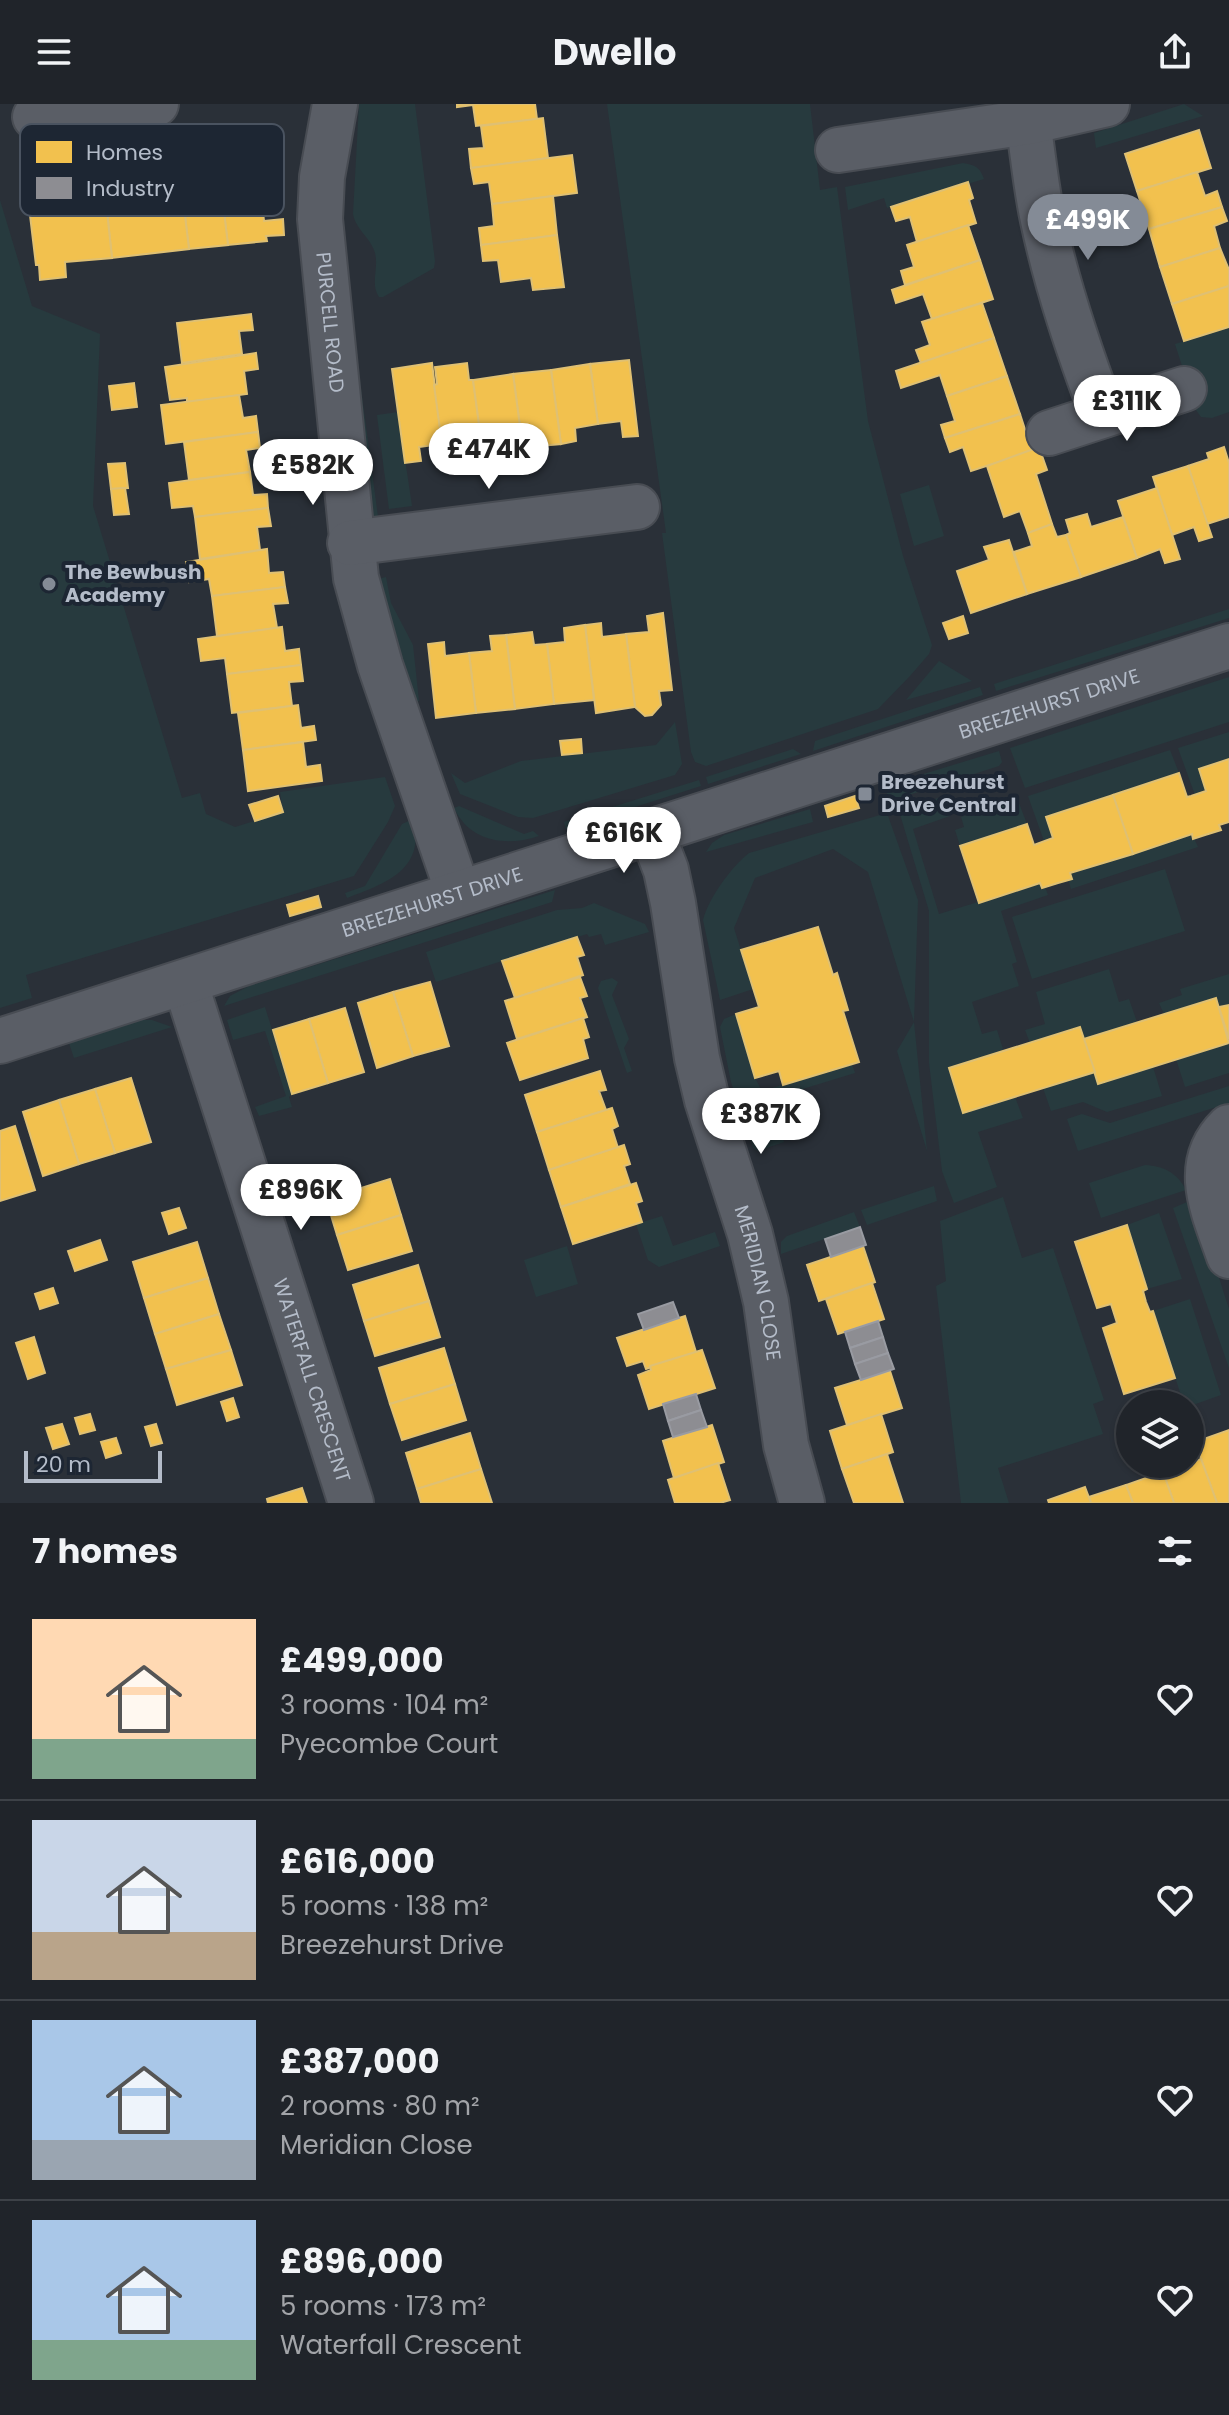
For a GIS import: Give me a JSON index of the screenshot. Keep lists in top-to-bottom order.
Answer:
{
  "streets": {
    "street": [
      "PURCELL ROAD",
      "BREEZEHURST DRIVE",
      "MERIDIAN CLOSE",
      "WATERFALL CRESCENT"
    ]
  },
  "crossings": [
    ["PURCELL ROAD", "BREEZEHURST DRIVE"],
    ["BREEZEHURST DRIVE", "MERIDIAN CLOSE"],
    ["BREEZEHURST DRIVE", "WATERFALL CRESCENT"]
  ],
  "places": {
    "other": ["The Bewbush Academy"],
    "transit": ["Breezehurst Drive Central"]
  },
  "legend": ["Homes", "Industry"],
  "scale_bar": "20 m",
  "page": {
    "header": "Dwello",
    "price": [
      "£499K",
      "£311K",
      "£474K",
      "£582K",
      "£616K",
      "£387K",
      "£896K"
    ],
    "scale": "20 m",
    "heading": "7 homes",
    "list": [
      {
        "name": "£499,000",
        "note": "3 rooms · 104 m² · Pyecombe Court"
      },
      {
        "name": "£616,000",
        "note": "5 rooms · 138 m² · Breezehurst Drive"
      },
      {
        "name": "£387,000",
        "note": "2 rooms · 80 m² · Meridian Close"
      },
      {
        "name": "£896,000",
        "note": "5 rooms · 173 m² · Waterfall Crescent"
      }
    ]
  }
}
